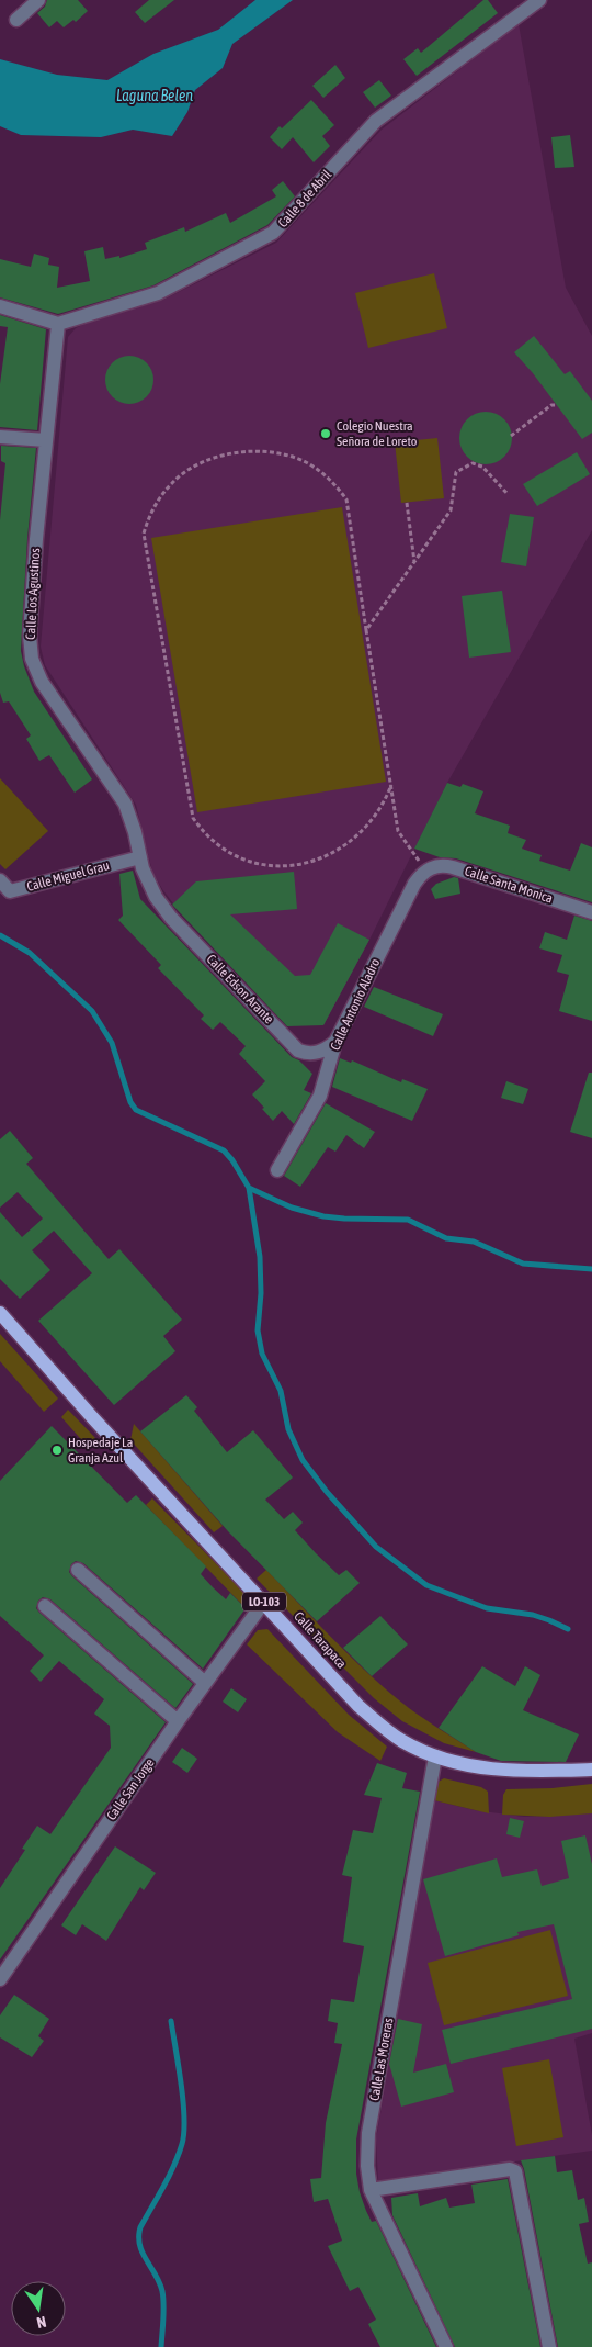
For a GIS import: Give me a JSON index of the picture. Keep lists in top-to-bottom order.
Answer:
{
  "streets": {
    "main road": ["LO-103", "Calle Tarapaca"],
    "street": [
      "Calle 8 de Abril",
      "Calle Los Agustinos",
      "Calle Miguel Grau",
      "Calle Santa Monica",
      "Calle Edson Arante",
      "Calle Antonio Aladro",
      "Calle San Jorge",
      "Calle Las Moreras"
    ]
  },
  "crossings": [
    ["Calle 8 de Abril", "Calle Los Agustinos"],
    ["Calle Los Agustinos", "Calle Miguel Grau"],
    ["Calle Los Agustinos", "Calle Edson Arante"],
    ["Calle Santa Monica", "Calle Antonio Aladro"],
    ["Calle Edson Arante", "Calle Antonio Aladro"],
    ["Calle Tarapaca", "Calle San Jorge"],
    ["Calle Tarapaca", "Calle Las Moreras"]
  ],
  "water": ["Laguna Belen"],
  "places": ["Colegio Nuestra Señora de Loreto", "Hospedaje La Granja Azul"],
  "north": "bottom"
}
